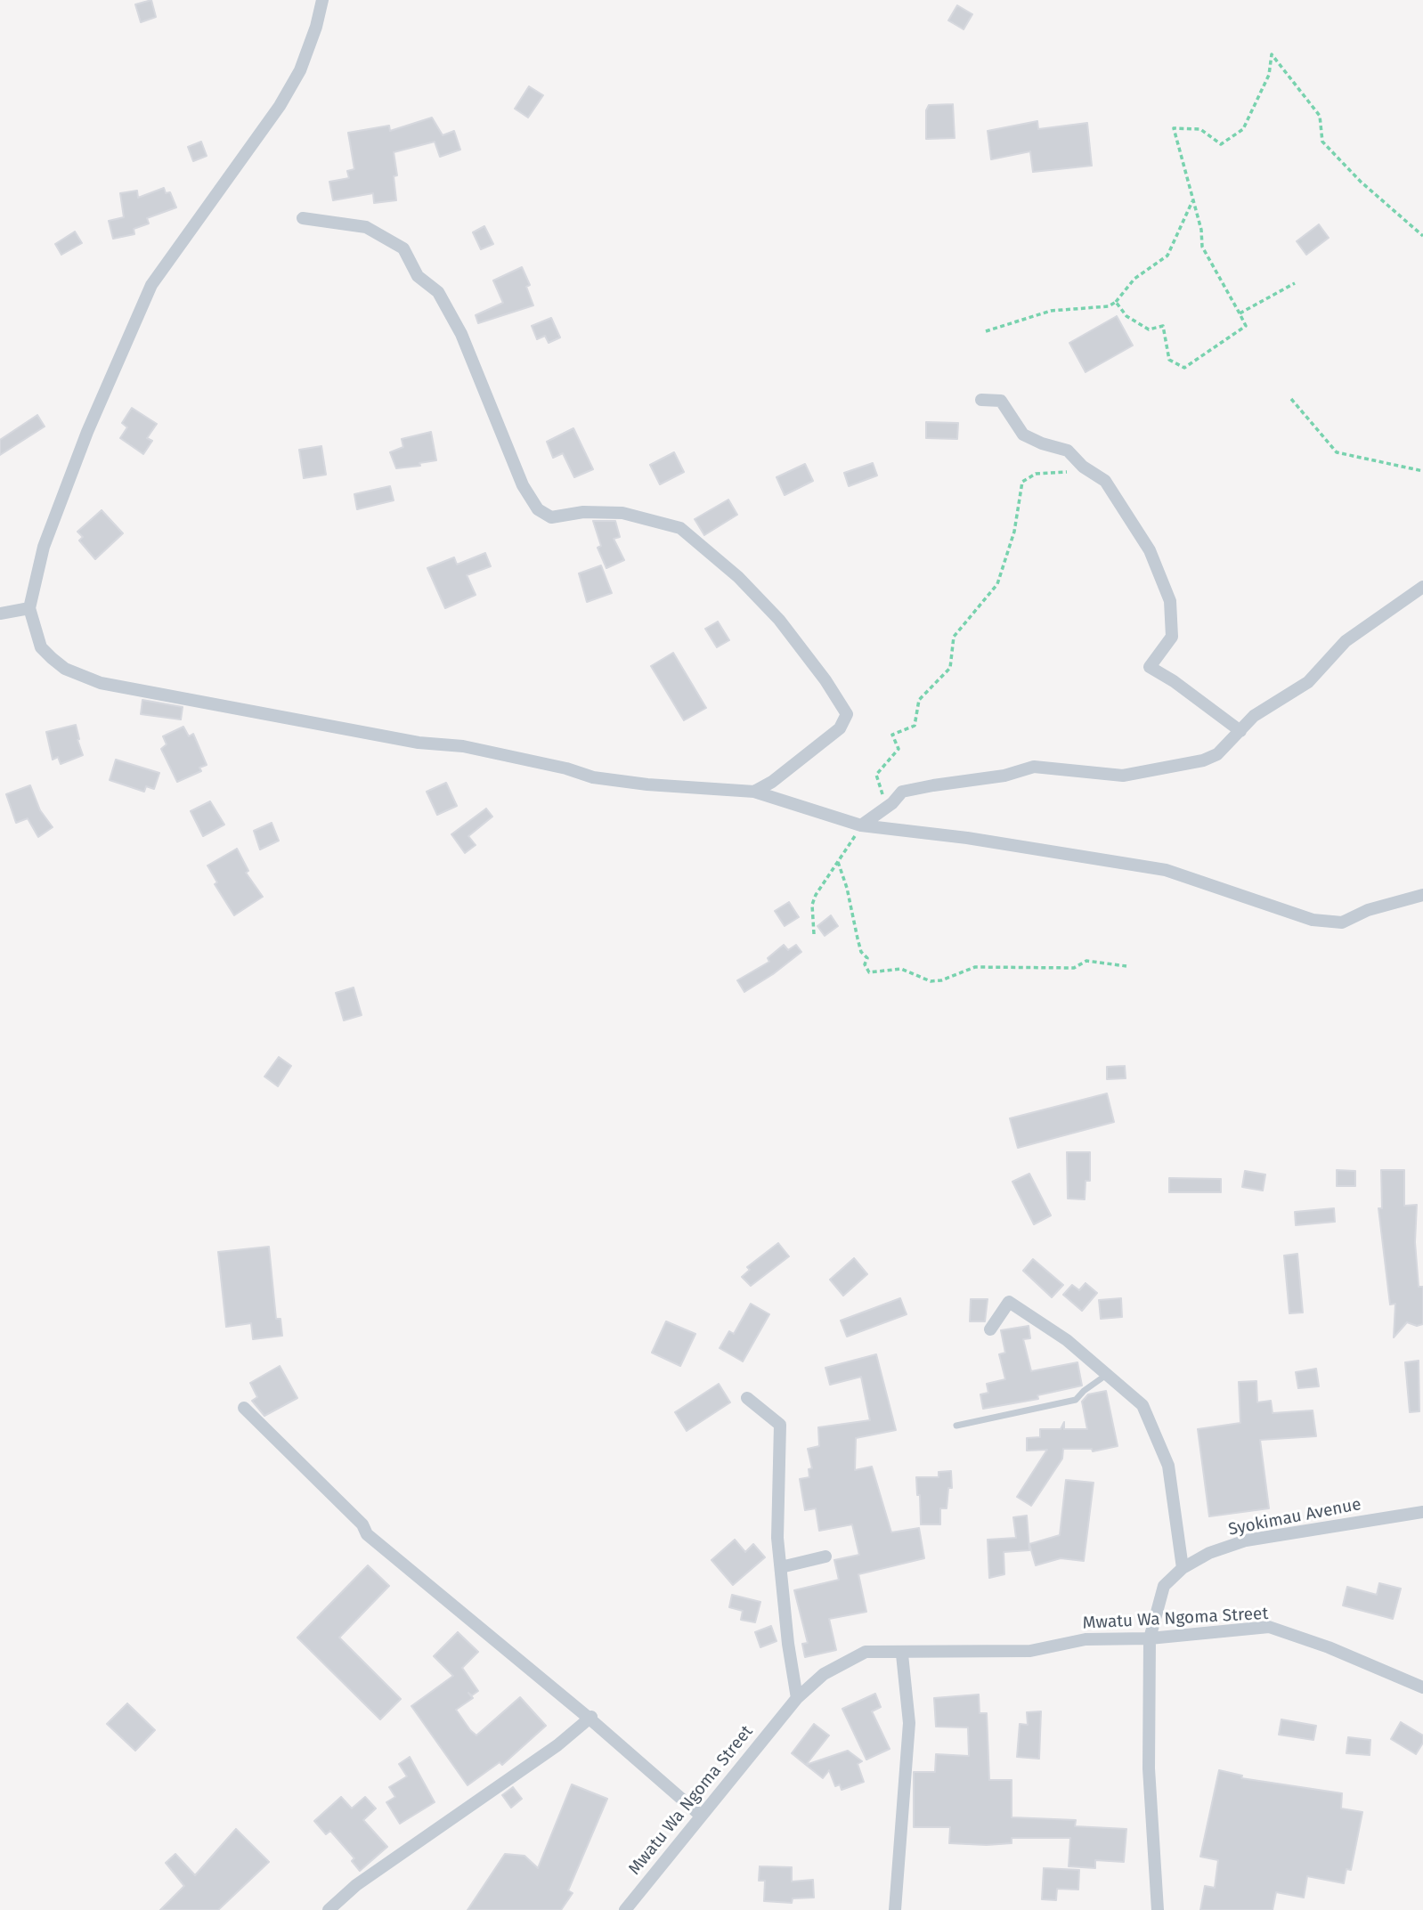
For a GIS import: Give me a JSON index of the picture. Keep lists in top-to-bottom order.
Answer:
{
  "streets": {
    "street": ["Syokimau Avenue", "Mwatu Wa Ngoma Street"]
  },
  "crossings": [
    ["Syokimau Avenue", "Mwatu Wa Ngoma Street"]
  ]
}
